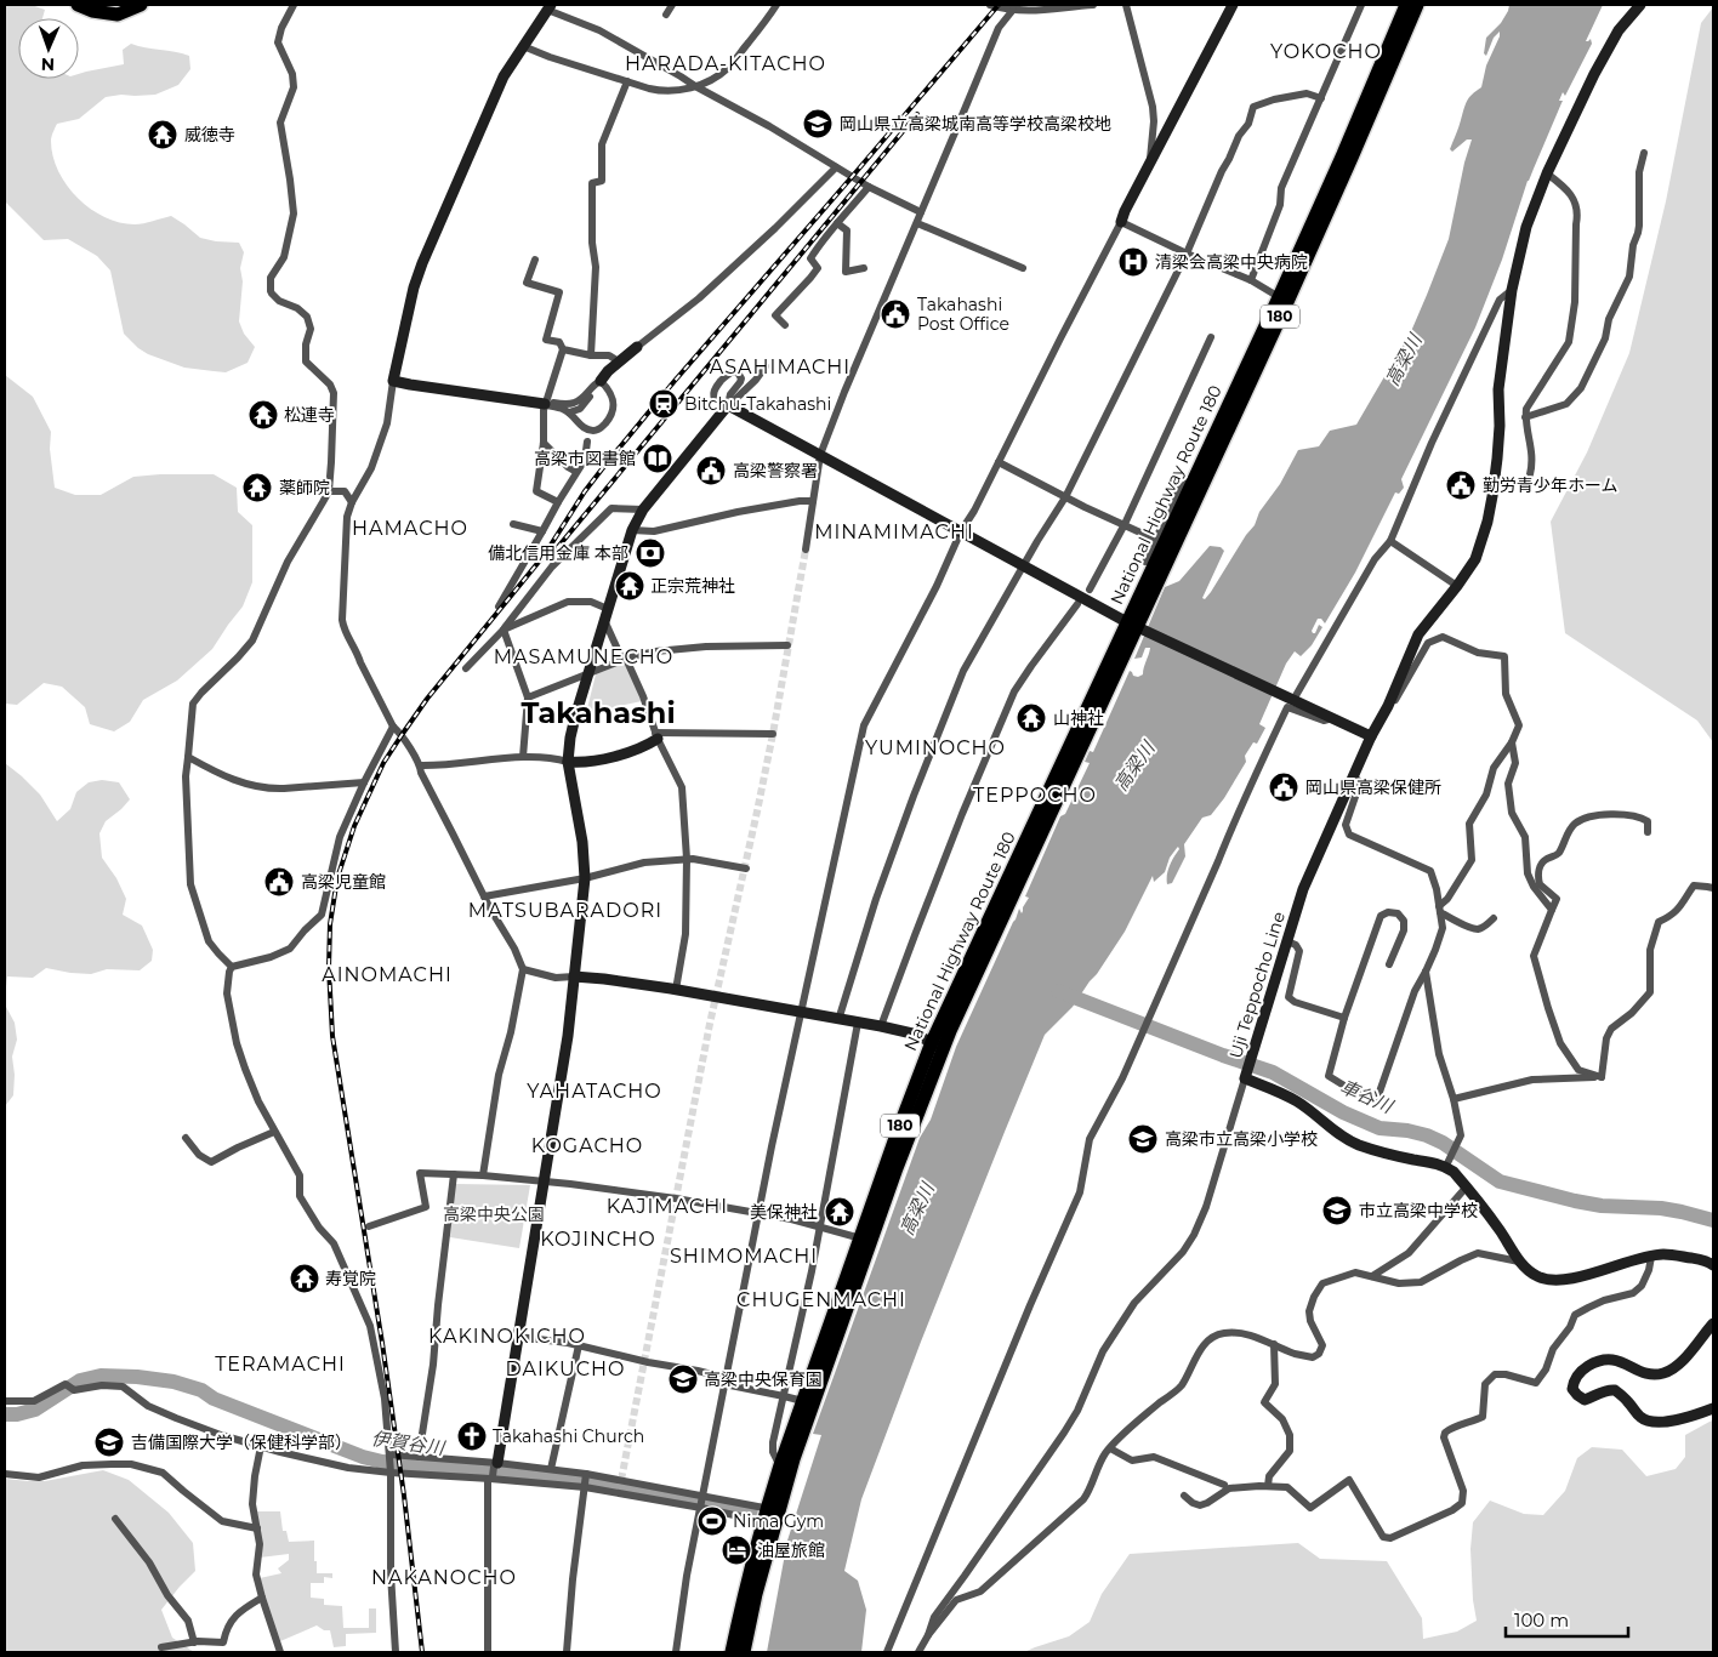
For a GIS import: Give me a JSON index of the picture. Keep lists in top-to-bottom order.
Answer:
{
  "streets": {
    "highway": ["180", "National Highway Route 180"],
    "street": ["Uji Teppocho Line"]
  },
  "districts": [
    "YOKOCHO",
    "HARADA-KITACHO",
    "ASAHIMACHI",
    "HAMACHO",
    "MINAMIMACHI",
    "MASAMUNECHO",
    "Takahashi",
    "YUMINOCHO",
    "TEPPOCHO",
    "MATSUBARADORI",
    "AINOMACHI",
    "YAHATACHO",
    "KOGACHO",
    "KAJIMACHI",
    "KOJINCHO",
    "SHIMOMACHI",
    "CHUGENMACHI",
    "KAKINOKICHO",
    "TERAMACHI",
    "DAIKUCHO",
    "NAKANOCHO"
  ],
  "water": ["高梁川", "車谷川", "伊賀谷川"],
  "parks": ["高梁中央公園"],
  "places": {
    "school or university": [
      "岡山県立高梁城南高等学校高梁校地",
      "高梁市立高梁小学校",
      "市立高梁中学校",
      "高梁中央保育園",
      "吉備国際大学（保健科学部）"
    ],
    "temple": [
      "威徳寺",
      "松連寺",
      "薬師院",
      "正宗荒神社",
      "山神社",
      "美保神社",
      "寿覚院"
    ],
    "hospital": ["清梁会高梁中央病院"],
    "public building": [
      "Takahashi Post Office",
      "高梁警察署",
      "勤労青少年ホーム",
      "岡山県高梁保健所",
      "高梁児童館"
    ],
    "station": ["Bitchu-Takahashi"],
    "library": ["高梁市図書館"],
    "bank": ["備北信用金庫 本部"],
    "church": ["Takahashi Church"],
    "sports": ["Nima Gym"],
    "hotel": ["油屋旅館"]
  },
  "scale_bar": "100 m",
  "north": "bottom"
}
